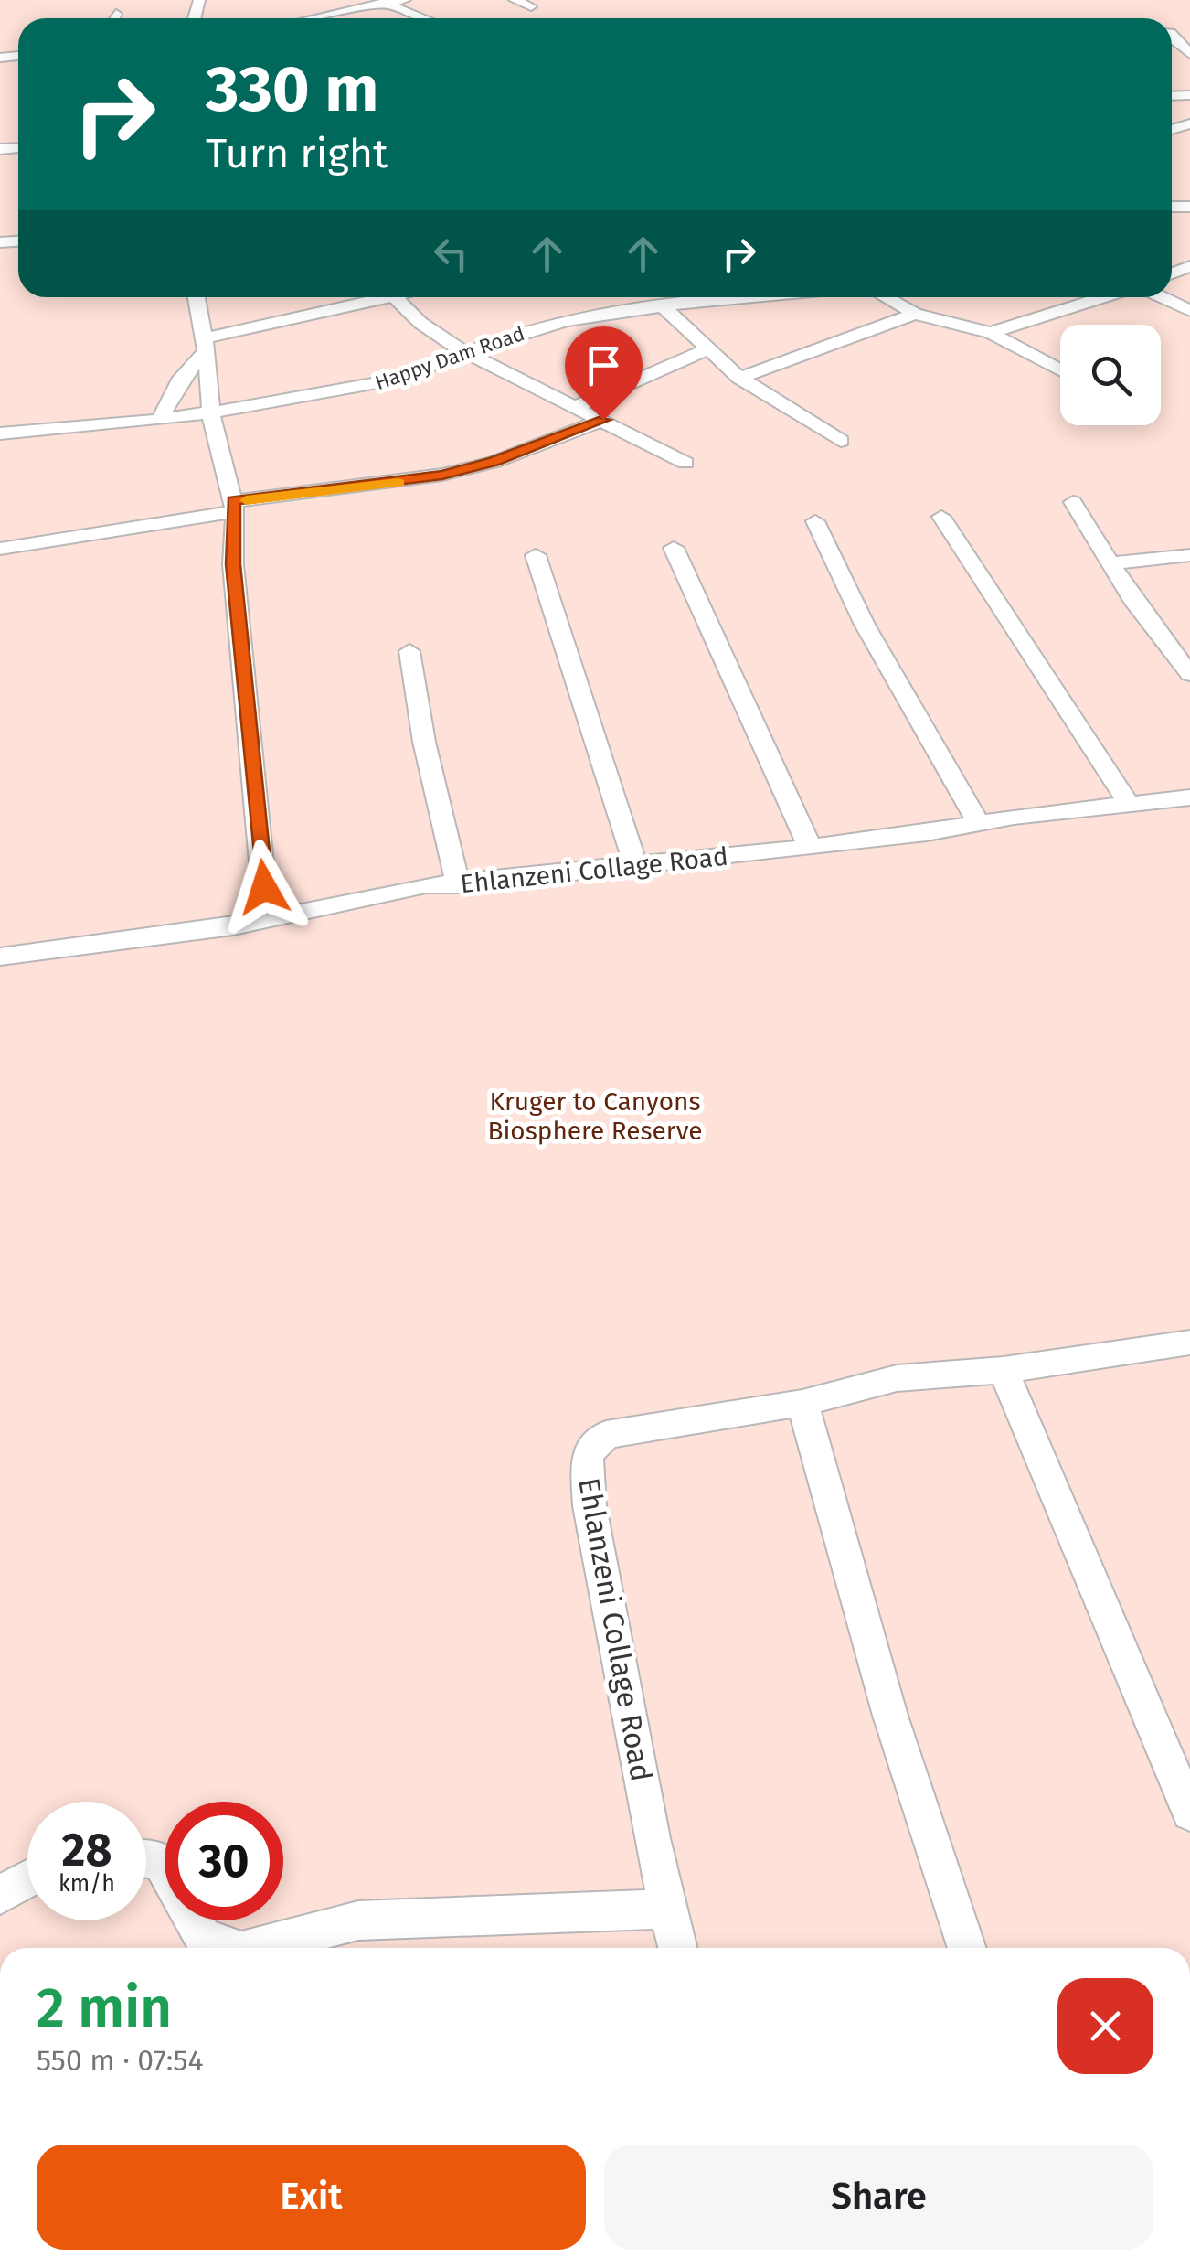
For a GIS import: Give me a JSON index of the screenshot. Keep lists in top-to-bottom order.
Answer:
{
  "streets": {
    "street": ["Happy Dam Road", "Ehlanzeni Collage Road"]
  },
  "parks": ["Kruger to Canyons Biosphere Reserve"],
  "page": {
    "turn": ["330 m", "Turn right"],
    "speed": "28 km/h",
    "limit": "30",
    "heading": ["2 min", "550 m · 07:54"],
    "buttons": ["Exit", "Share"]
  }
}
